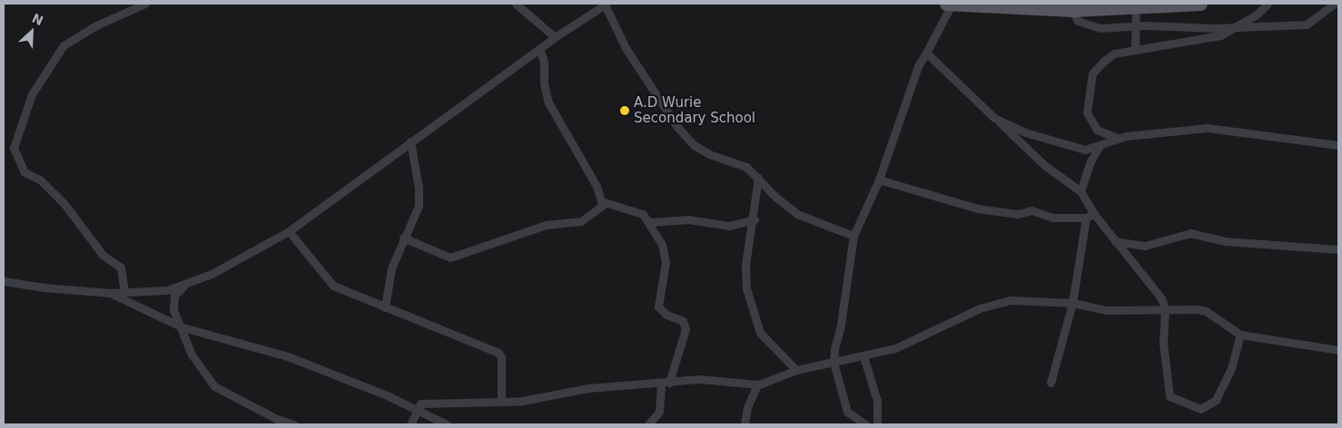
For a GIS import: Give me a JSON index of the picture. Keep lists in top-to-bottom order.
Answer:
{
  "places": ["A.D Wurie Secondary School"],
  "north": "top right"
}
